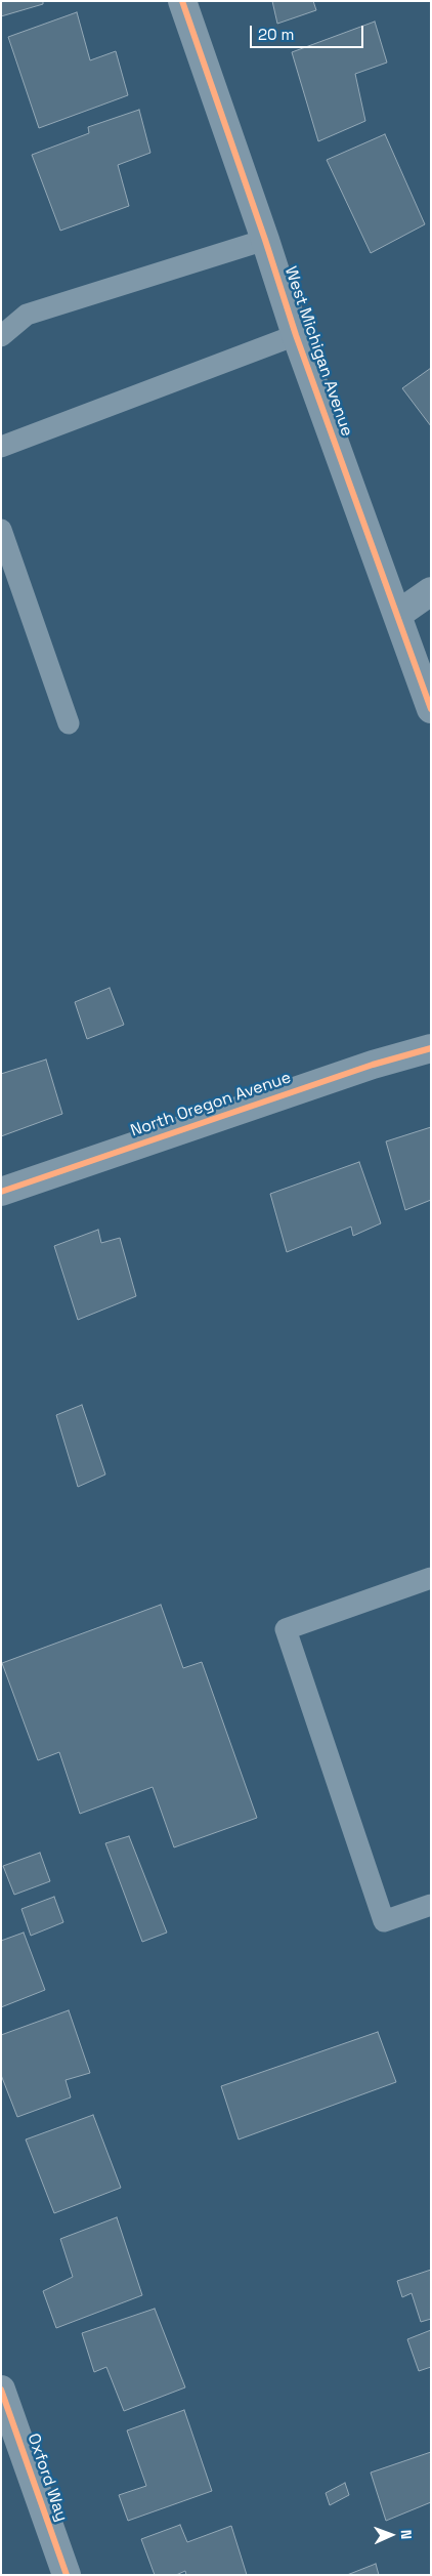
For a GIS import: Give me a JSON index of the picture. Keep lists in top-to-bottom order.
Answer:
{
  "streets": {
    "street": ["West Michigan Avenue", "North Oregon Avenue", "Oxford Way"]
  },
  "scale_bar": "20 m",
  "north": "right"
}
